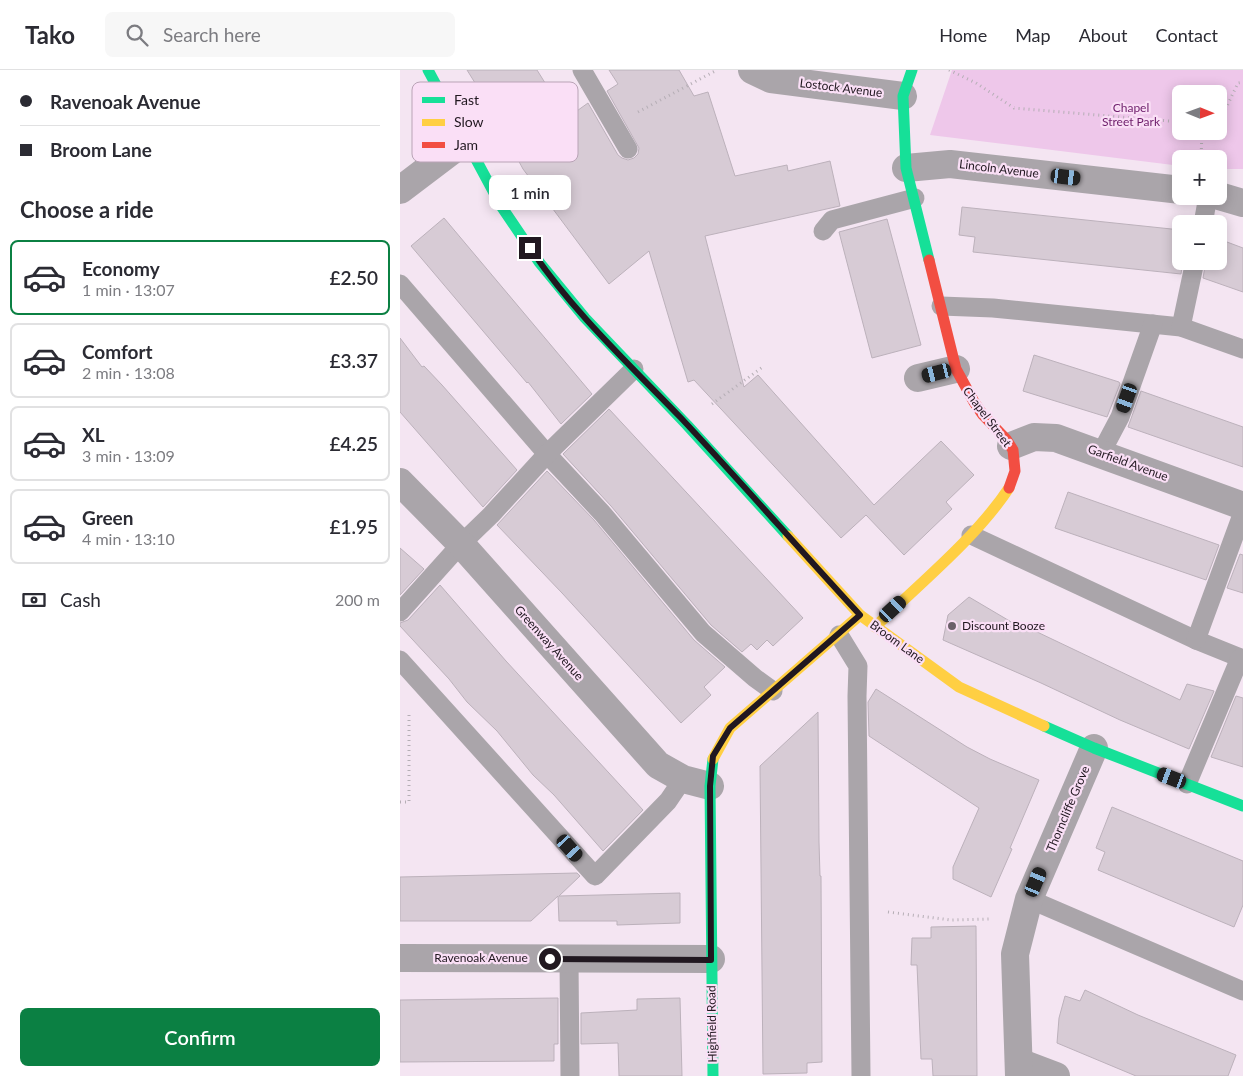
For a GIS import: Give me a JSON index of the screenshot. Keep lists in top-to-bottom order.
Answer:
{
  "streets": {
    "street": [
      "Lostock Avenue",
      "Lincoln Avenue",
      "Chapel Street",
      "Garfield Avenue",
      "Broom Lane",
      "Greenway Avenue",
      "Thorncliffe Grove",
      "Ravenoak Avenue",
      "Highfield Road"
    ]
  },
  "crossings": [
    ["Lostock Avenue", "Chapel Street"],
    ["Lincoln Avenue", "Chapel Street"],
    ["Chapel Street", "Garfield Avenue"],
    ["Chapel Street", "Broom Lane"],
    ["Broom Lane", "Thorncliffe Grove"],
    ["Broom Lane", "Highfield Road"],
    ["Greenway Avenue", "Highfield Road"],
    ["Ravenoak Avenue", "Highfield Road"]
  ],
  "parks": ["Chapel Street Park"],
  "places": ["Discount Booze"],
  "legend": ["Fast", "Slow", "Jam"],
  "north": "right",
  "page": {
    "header": "Tako",
    "search": "Search here",
    "nav": [
      "Home",
      "Map",
      "About",
      "Contact"
    ],
    "banner": ["Ravenoak Avenue", "Broom Lane"],
    "map_buttons": ["+", "−"],
    "bubble": "1 min",
    "heading": "Choose a ride",
    "list": [
      {
        "name": "Economy",
        "note": "1 min · 13:07",
        "value": "£2.50"
      },
      {
        "name": "Comfort",
        "note": "2 min · 13:08",
        "value": "£3.37"
      },
      {
        "name": "XL",
        "note": "3 min · 13:09",
        "value": "£4.25"
      },
      {
        "name": "Green",
        "note": "4 min · 13:10",
        "value": "£1.95"
      }
    ],
    "pay": ["Cash", "200 m"],
    "buttons": "Confirm"
  }
}
